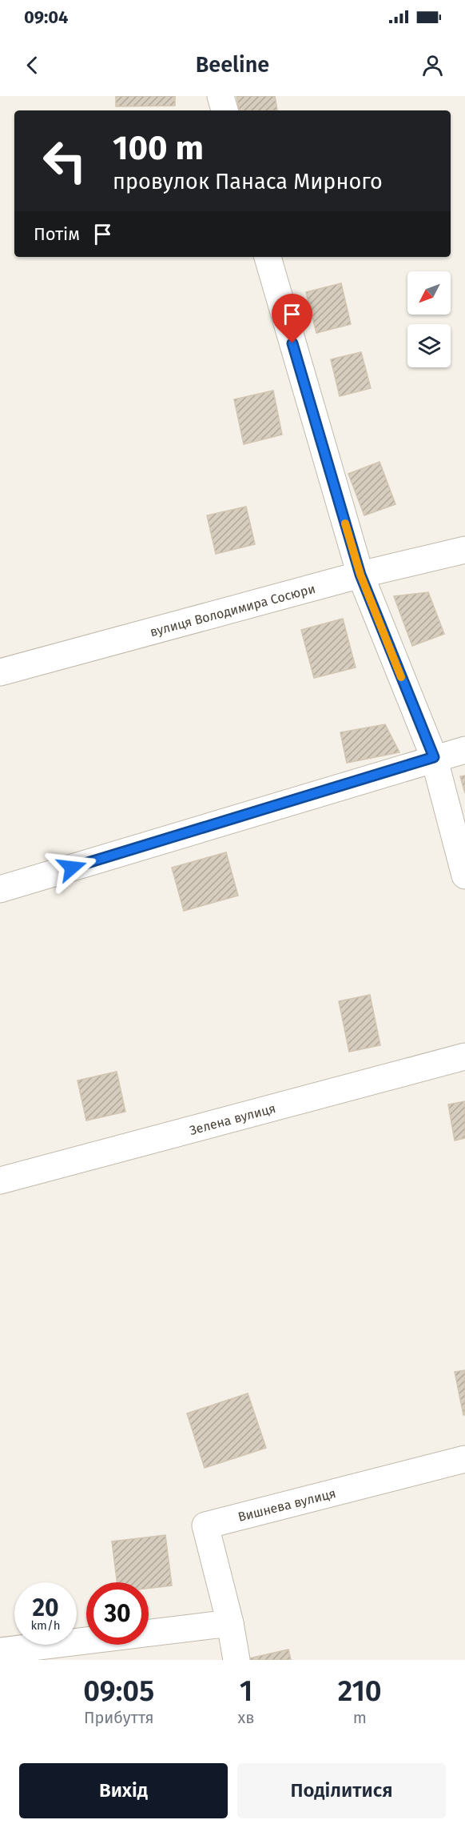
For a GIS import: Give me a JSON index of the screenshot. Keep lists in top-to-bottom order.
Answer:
{
  "streets": {
    "street": ["вулиця Володимира Сосюри", "Зелена вулиця", "Вишнева вулиця"]
  },
  "north": "bottom left",
  "page": {
    "status": "09:04",
    "header": "Beeline",
    "turn": ["100 m", "провулок Панаса Мирного"],
    "then": "Потім",
    "speed": "20 km/h",
    "limit": "30",
    "eta": [
      "09:05",
      "Прибуття",
      "1",
      "хв",
      "210",
      "m"
    ],
    "buttons": ["Вихід", "Поділитися"]
  }
}
